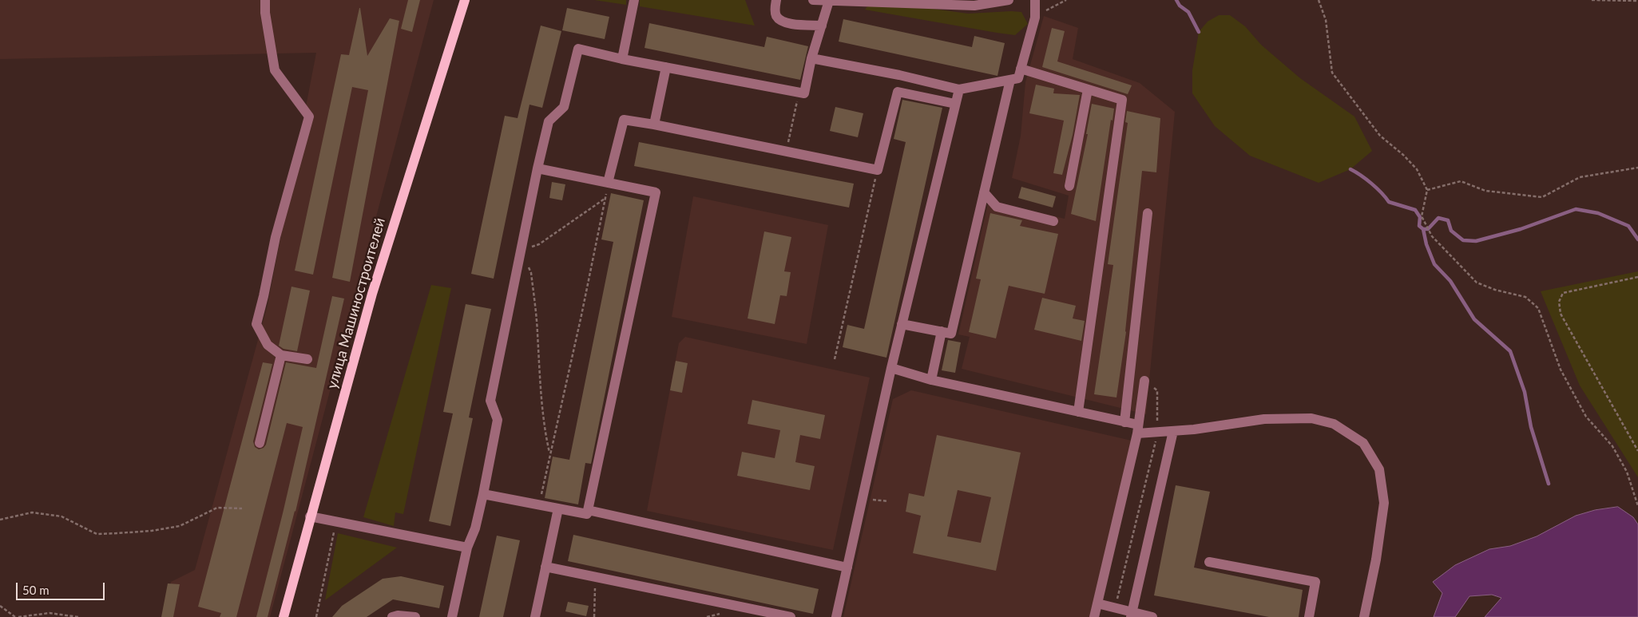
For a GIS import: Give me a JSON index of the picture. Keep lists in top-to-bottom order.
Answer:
{
  "streets": {
    "main road": ["улица Машиностроителей"]
  },
  "scale_bar": "50 m"
}
